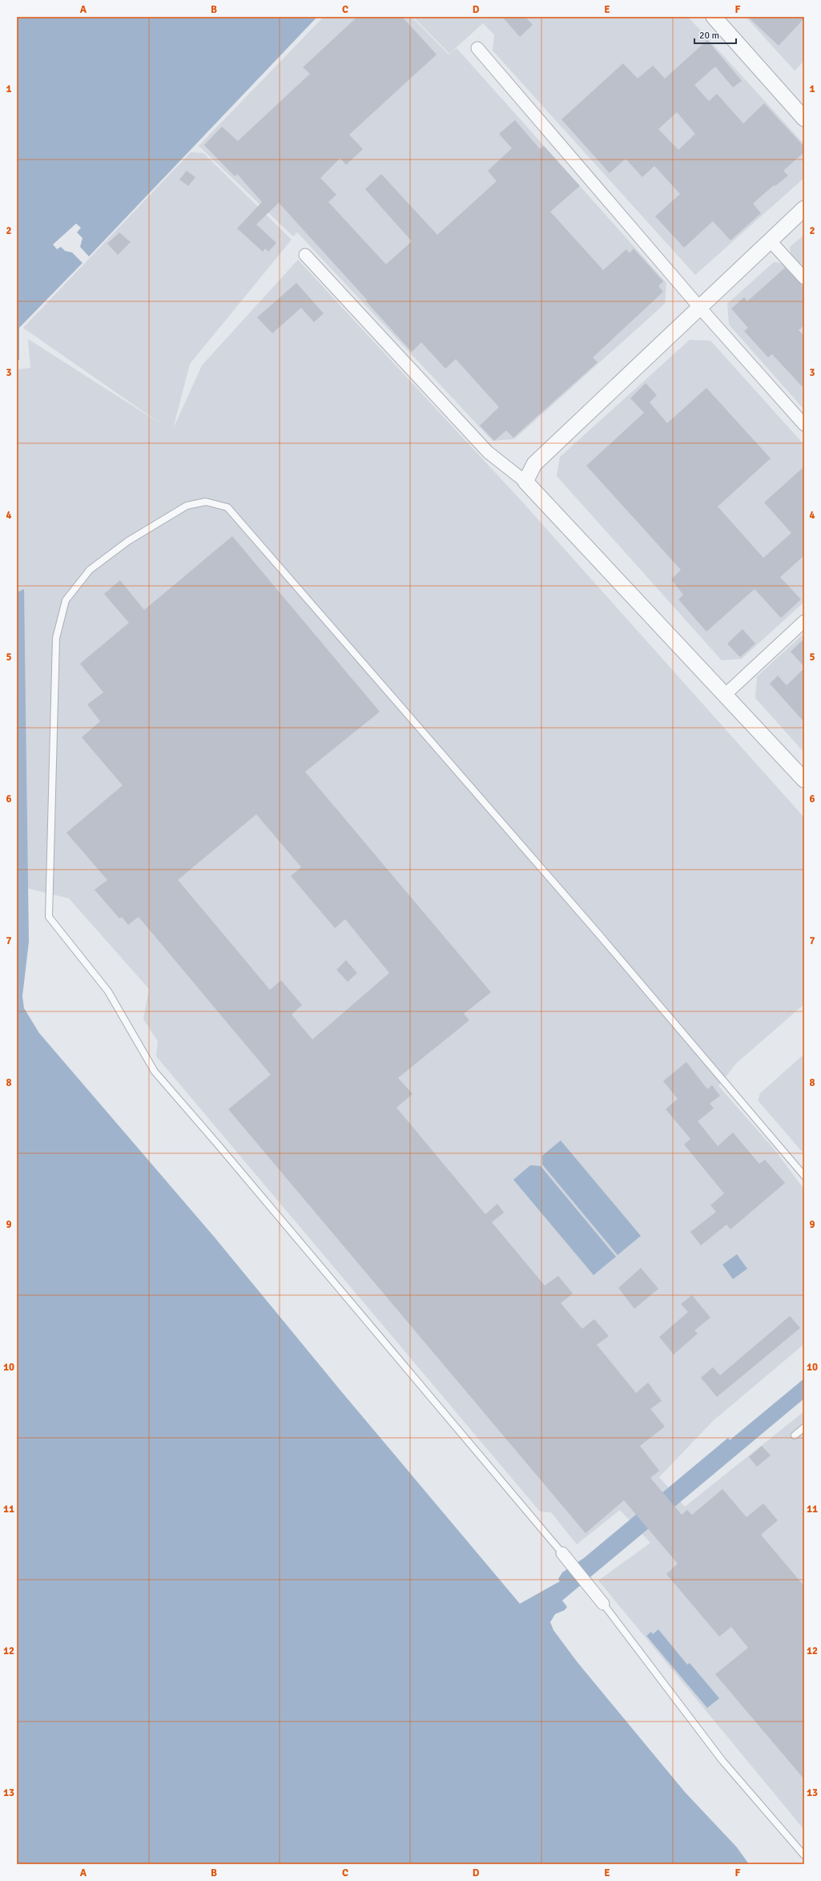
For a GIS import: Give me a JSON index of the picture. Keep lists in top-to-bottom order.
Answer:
{
  "scale_bar": "20 m",
  "grid": {
    "columns": [
      "A",
      "B",
      "C",
      "D",
      "E",
      "F"
    ],
    "rows": [
      "1",
      "2",
      "3",
      "4",
      "5",
      "6",
      "7",
      "8",
      "9",
      "10",
      "11",
      "12",
      "13"
    ]
  }
}
